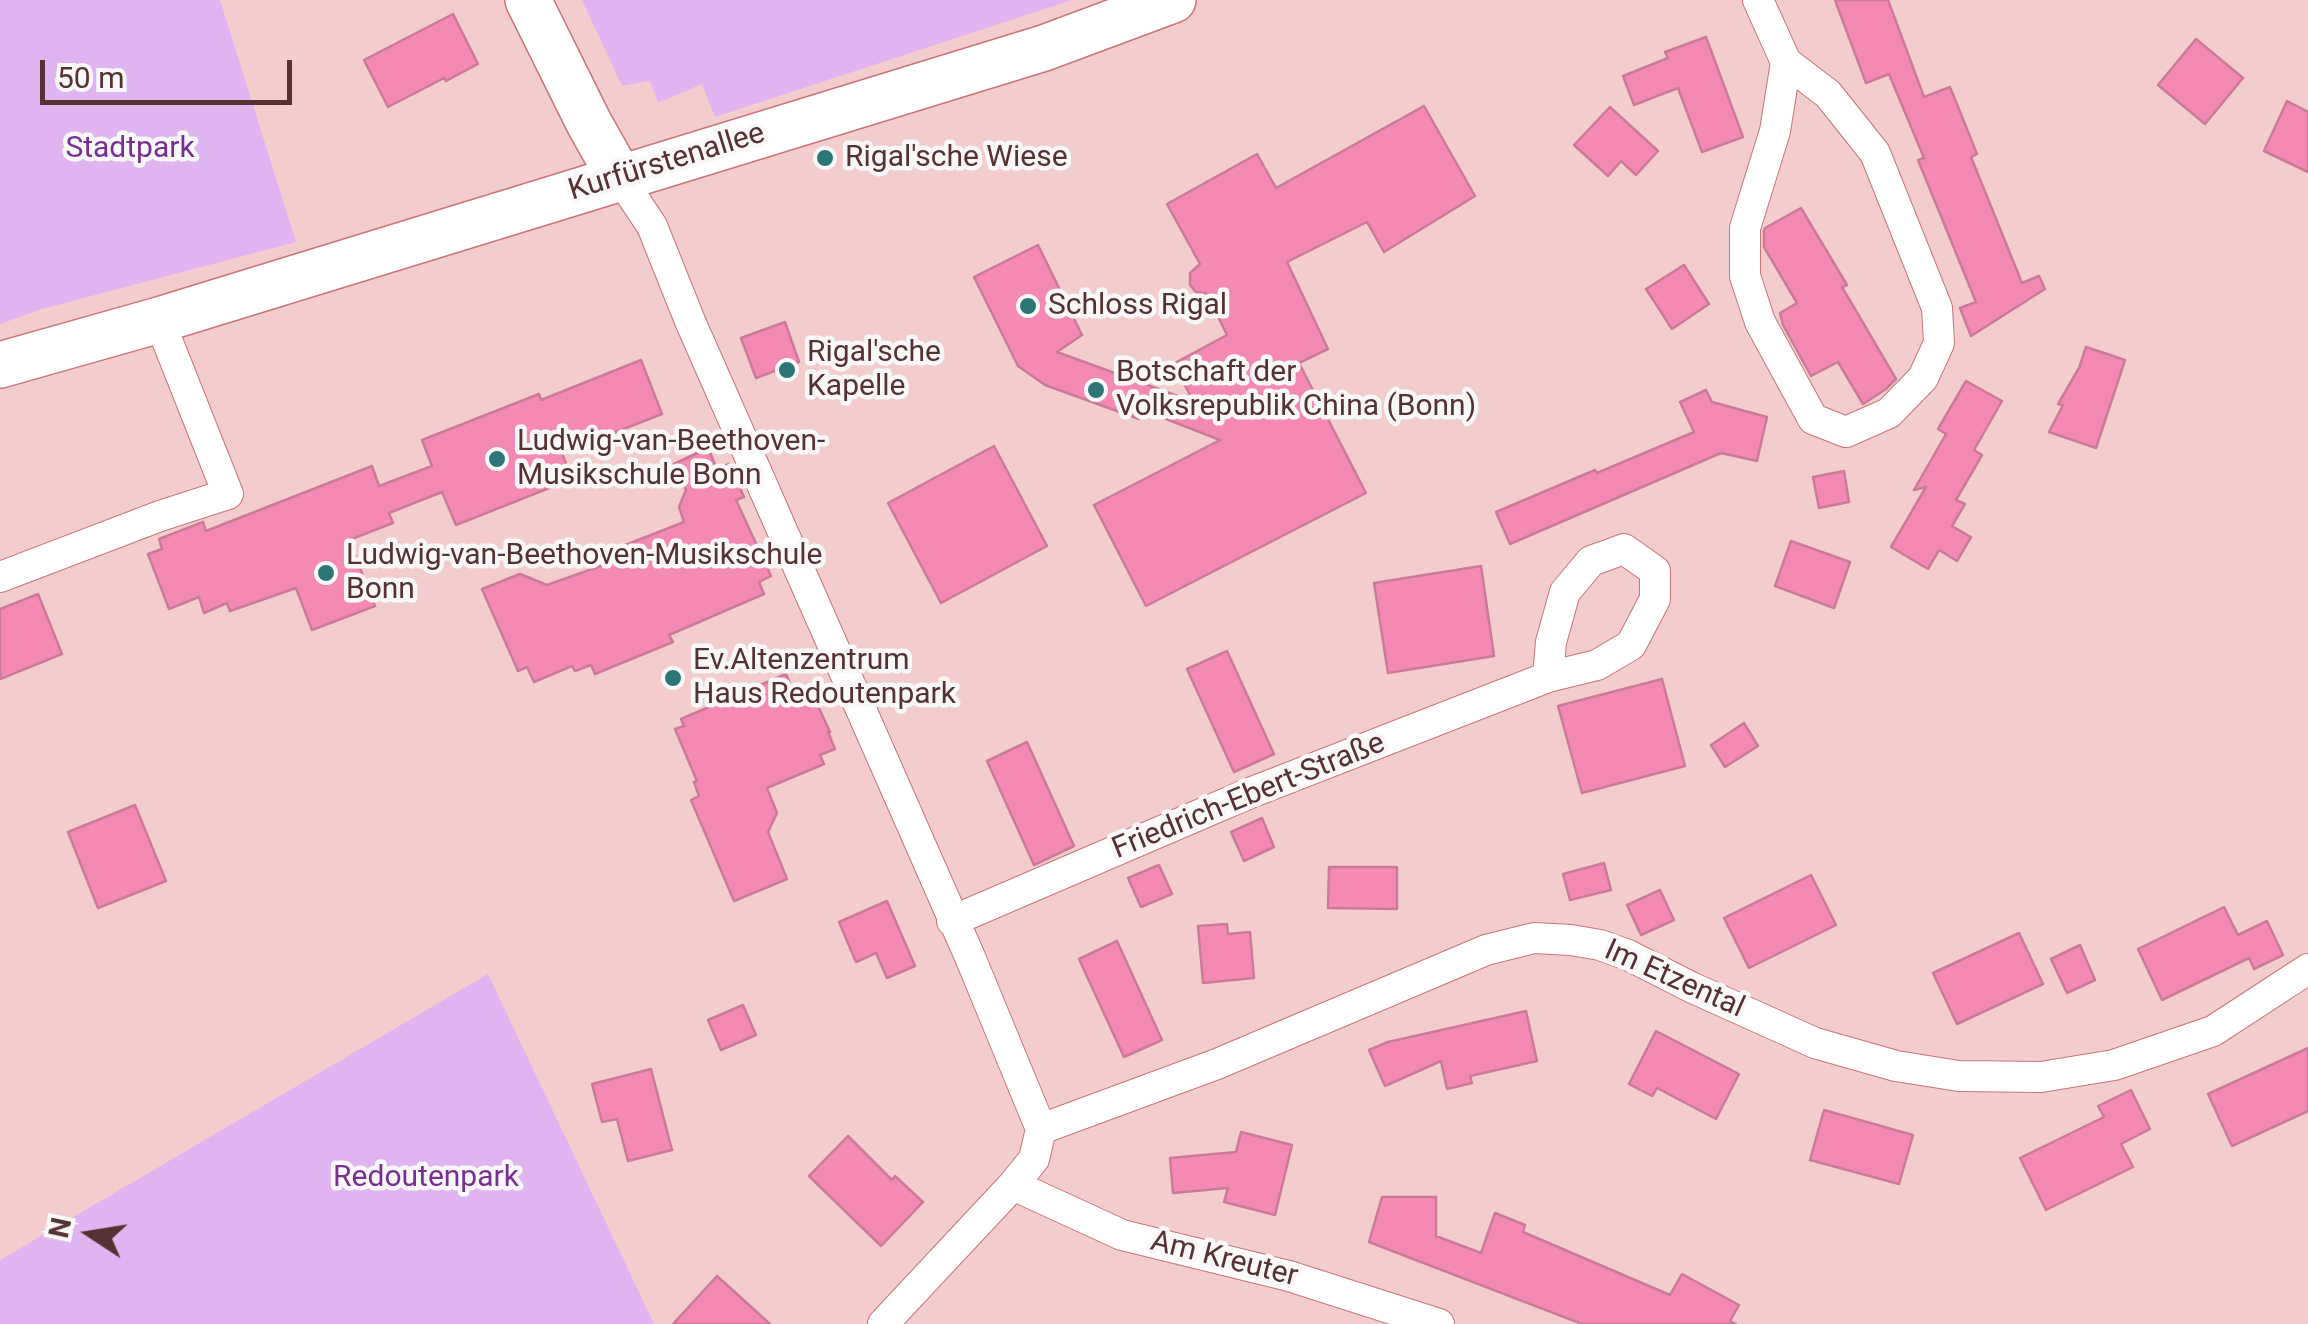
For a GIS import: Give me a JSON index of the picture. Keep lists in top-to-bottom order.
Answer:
{
  "streets": {
    "street": [
      "Kurfürstenallee",
      "Friedrich-Ebert-Straße",
      "Im Etzental",
      "Am Kreuter"
    ]
  },
  "parks": ["Stadtpark", "Redoutenpark"],
  "places": [
    "Rigal'sche Wiese",
    "Schloss Rigal",
    "Rigal'sche Kapelle",
    "Botschaft der Volksrepublik China (Bonn)",
    "Ludwig-van-Beethoven- Musikschule Bonn",
    "Ludwig-van-Beethoven-Musikschule Bonn",
    "Ev.Altenzentrum Haus Redoutenpark"
  ],
  "scale_bar": "50 m",
  "north": "left"
}
